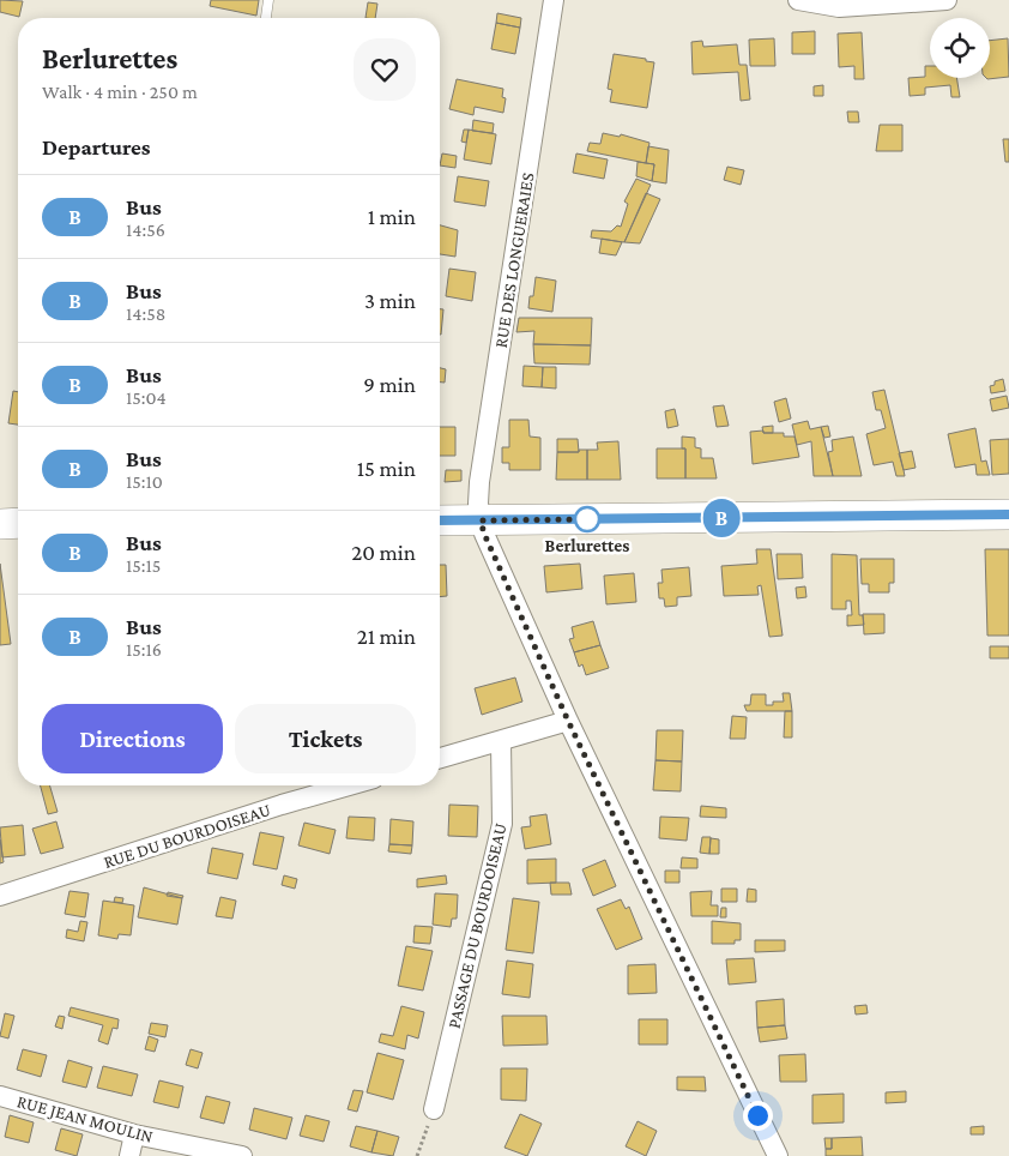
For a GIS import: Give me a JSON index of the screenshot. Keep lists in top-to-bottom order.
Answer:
{
  "streets": {
    "street": [
      "RUE DES LONGUERAIES",
      "RUE DU BOURDOISEAU",
      "PASSAGE DU BOURDOISEAU",
      "RUE JEAN MOULIN"
    ]
  },
  "places": ["Berlurettes"],
  "lines": ["bus line B"],
  "page": {
    "on_map": "B",
    "heading": [
      ["Berlurettes", "Walk · 4 min · 250 m"],
      "Departures"
    ],
    "list": [
      {
        "mark": "B",
        "name": "Bus",
        "note": "14:56",
        "value": "1 min"
      },
      {
        "mark": "B",
        "name": "Bus",
        "note": "14:58",
        "value": "3 min"
      },
      {
        "mark": "B",
        "name": "Bus",
        "note": "15:04",
        "value": "9 min"
      },
      {
        "mark": "B",
        "name": "Bus",
        "note": "15:10",
        "value": "15 min"
      },
      {
        "mark": "B",
        "name": "Bus",
        "note": "15:15",
        "value": "20 min"
      },
      {
        "mark": "B",
        "name": "Bus",
        "note": "15:16",
        "value": "21 min"
      }
    ],
    "buttons": ["Directions", "Tickets"]
  }
}
